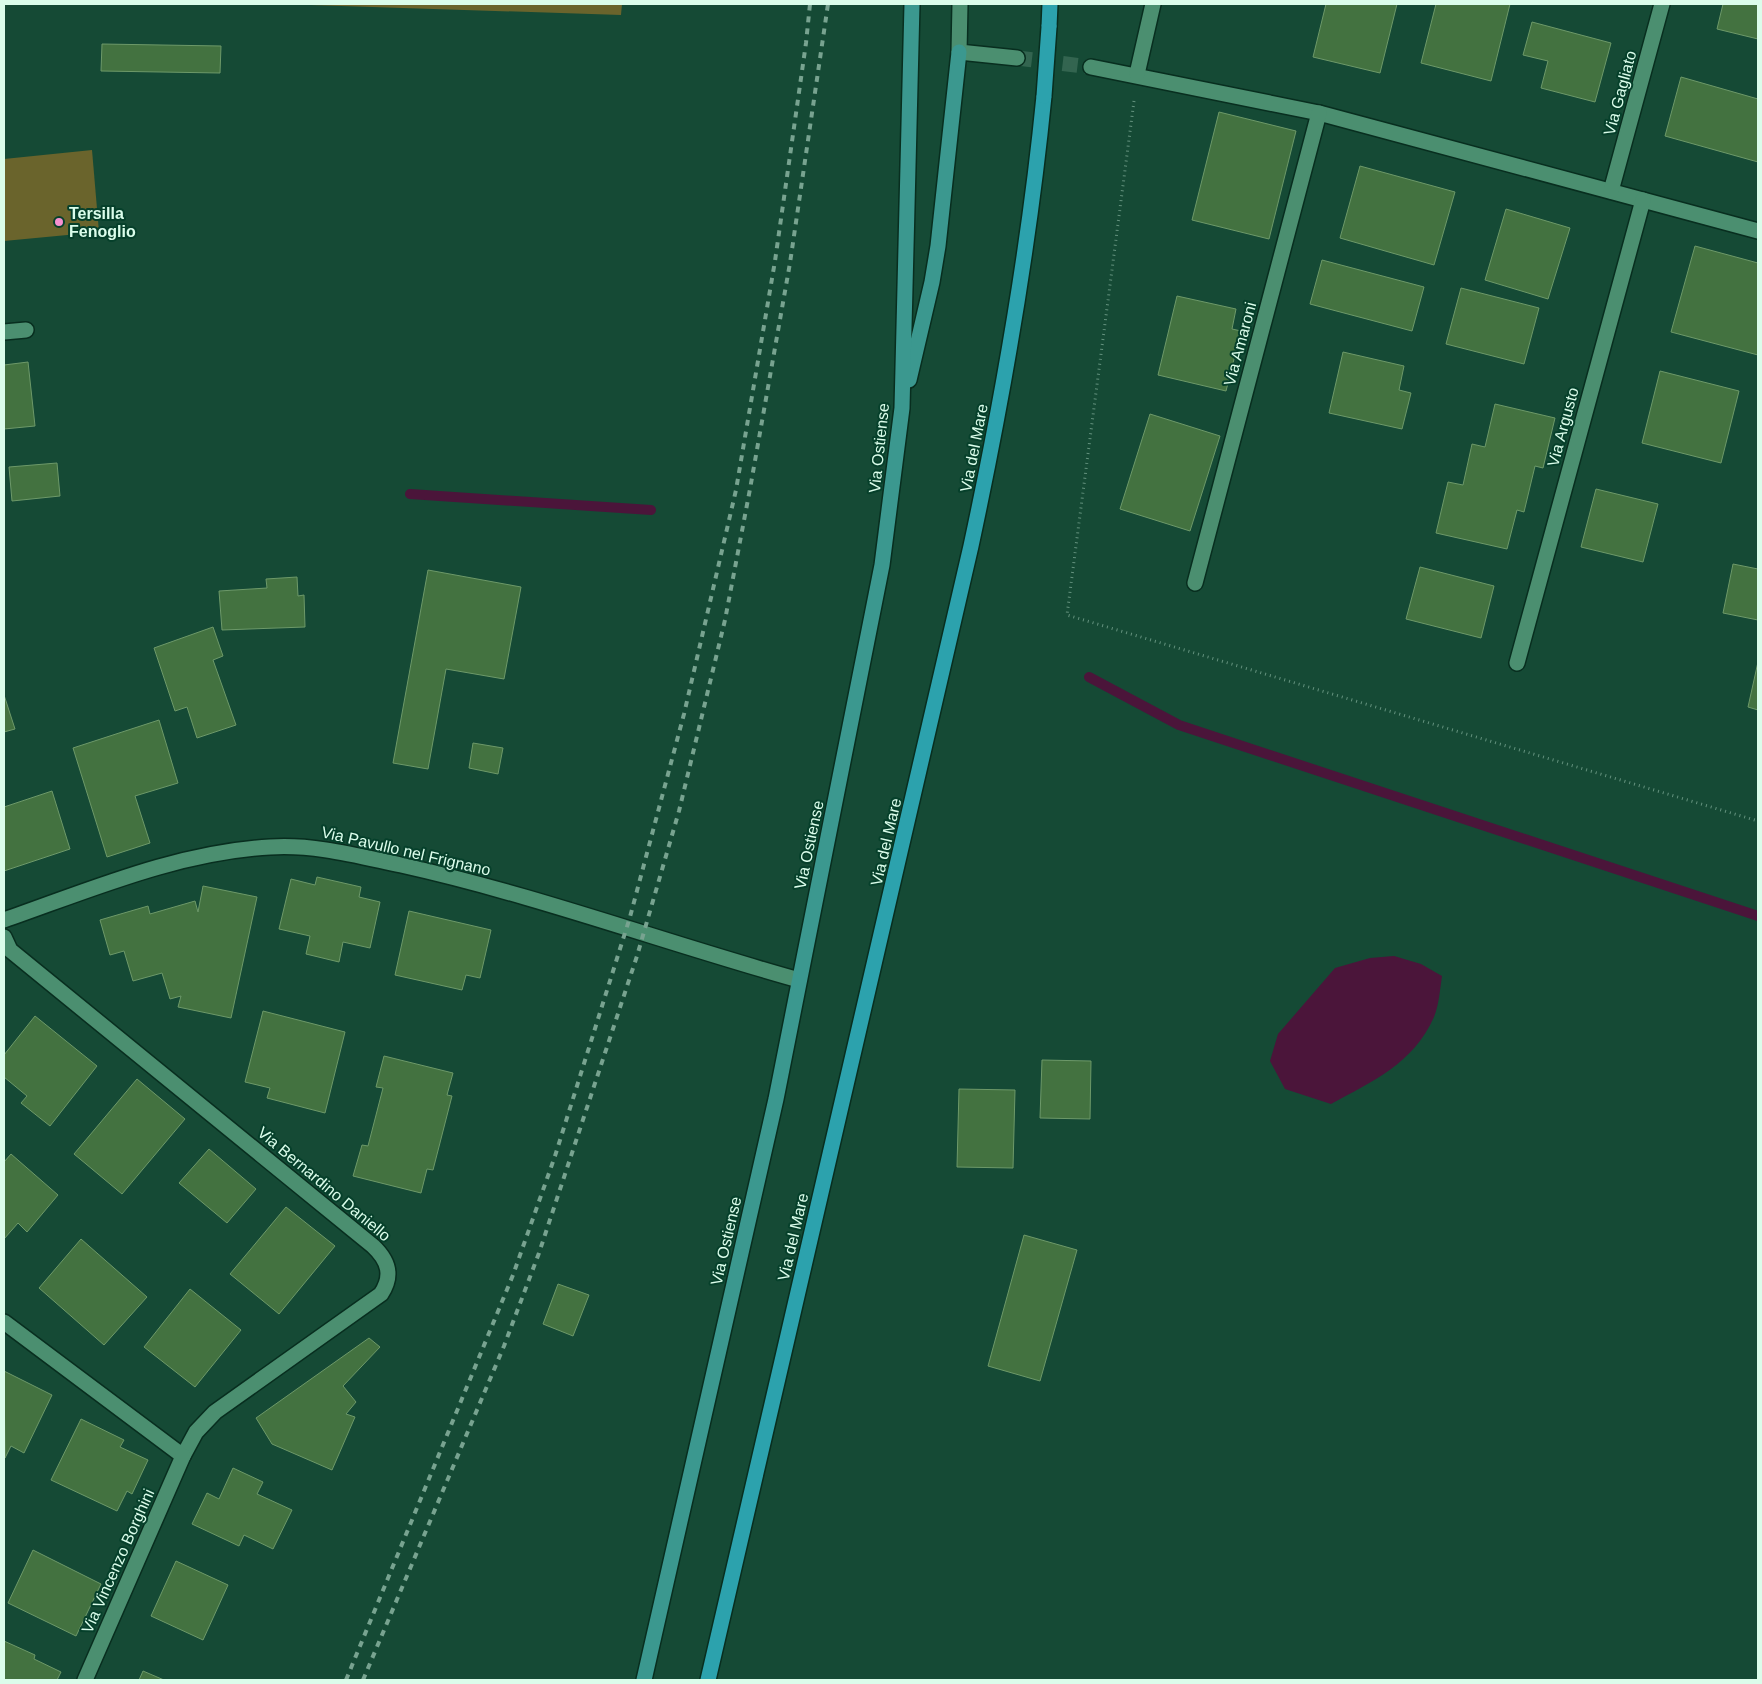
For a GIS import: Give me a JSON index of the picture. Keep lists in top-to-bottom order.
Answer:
{
  "streets": {
    "main road": ["Via Ostiense", "Via del Mare"],
    "street": [
      "Via Gagliato",
      "Via Amaroni",
      "Via Argusto",
      "Via Pavullo nel Frignano",
      "Via Bernardino Daniello",
      "Via Vincenzo Borghini"
    ]
  },
  "crossings": [
    ["Via Ostiense", "Via Pavullo nel Frignano"],
    ["Via Bernardino Daniello", "Via Vincenzo Borghini"]
  ],
  "places": ["Tersilla Fenoglio"]
}
